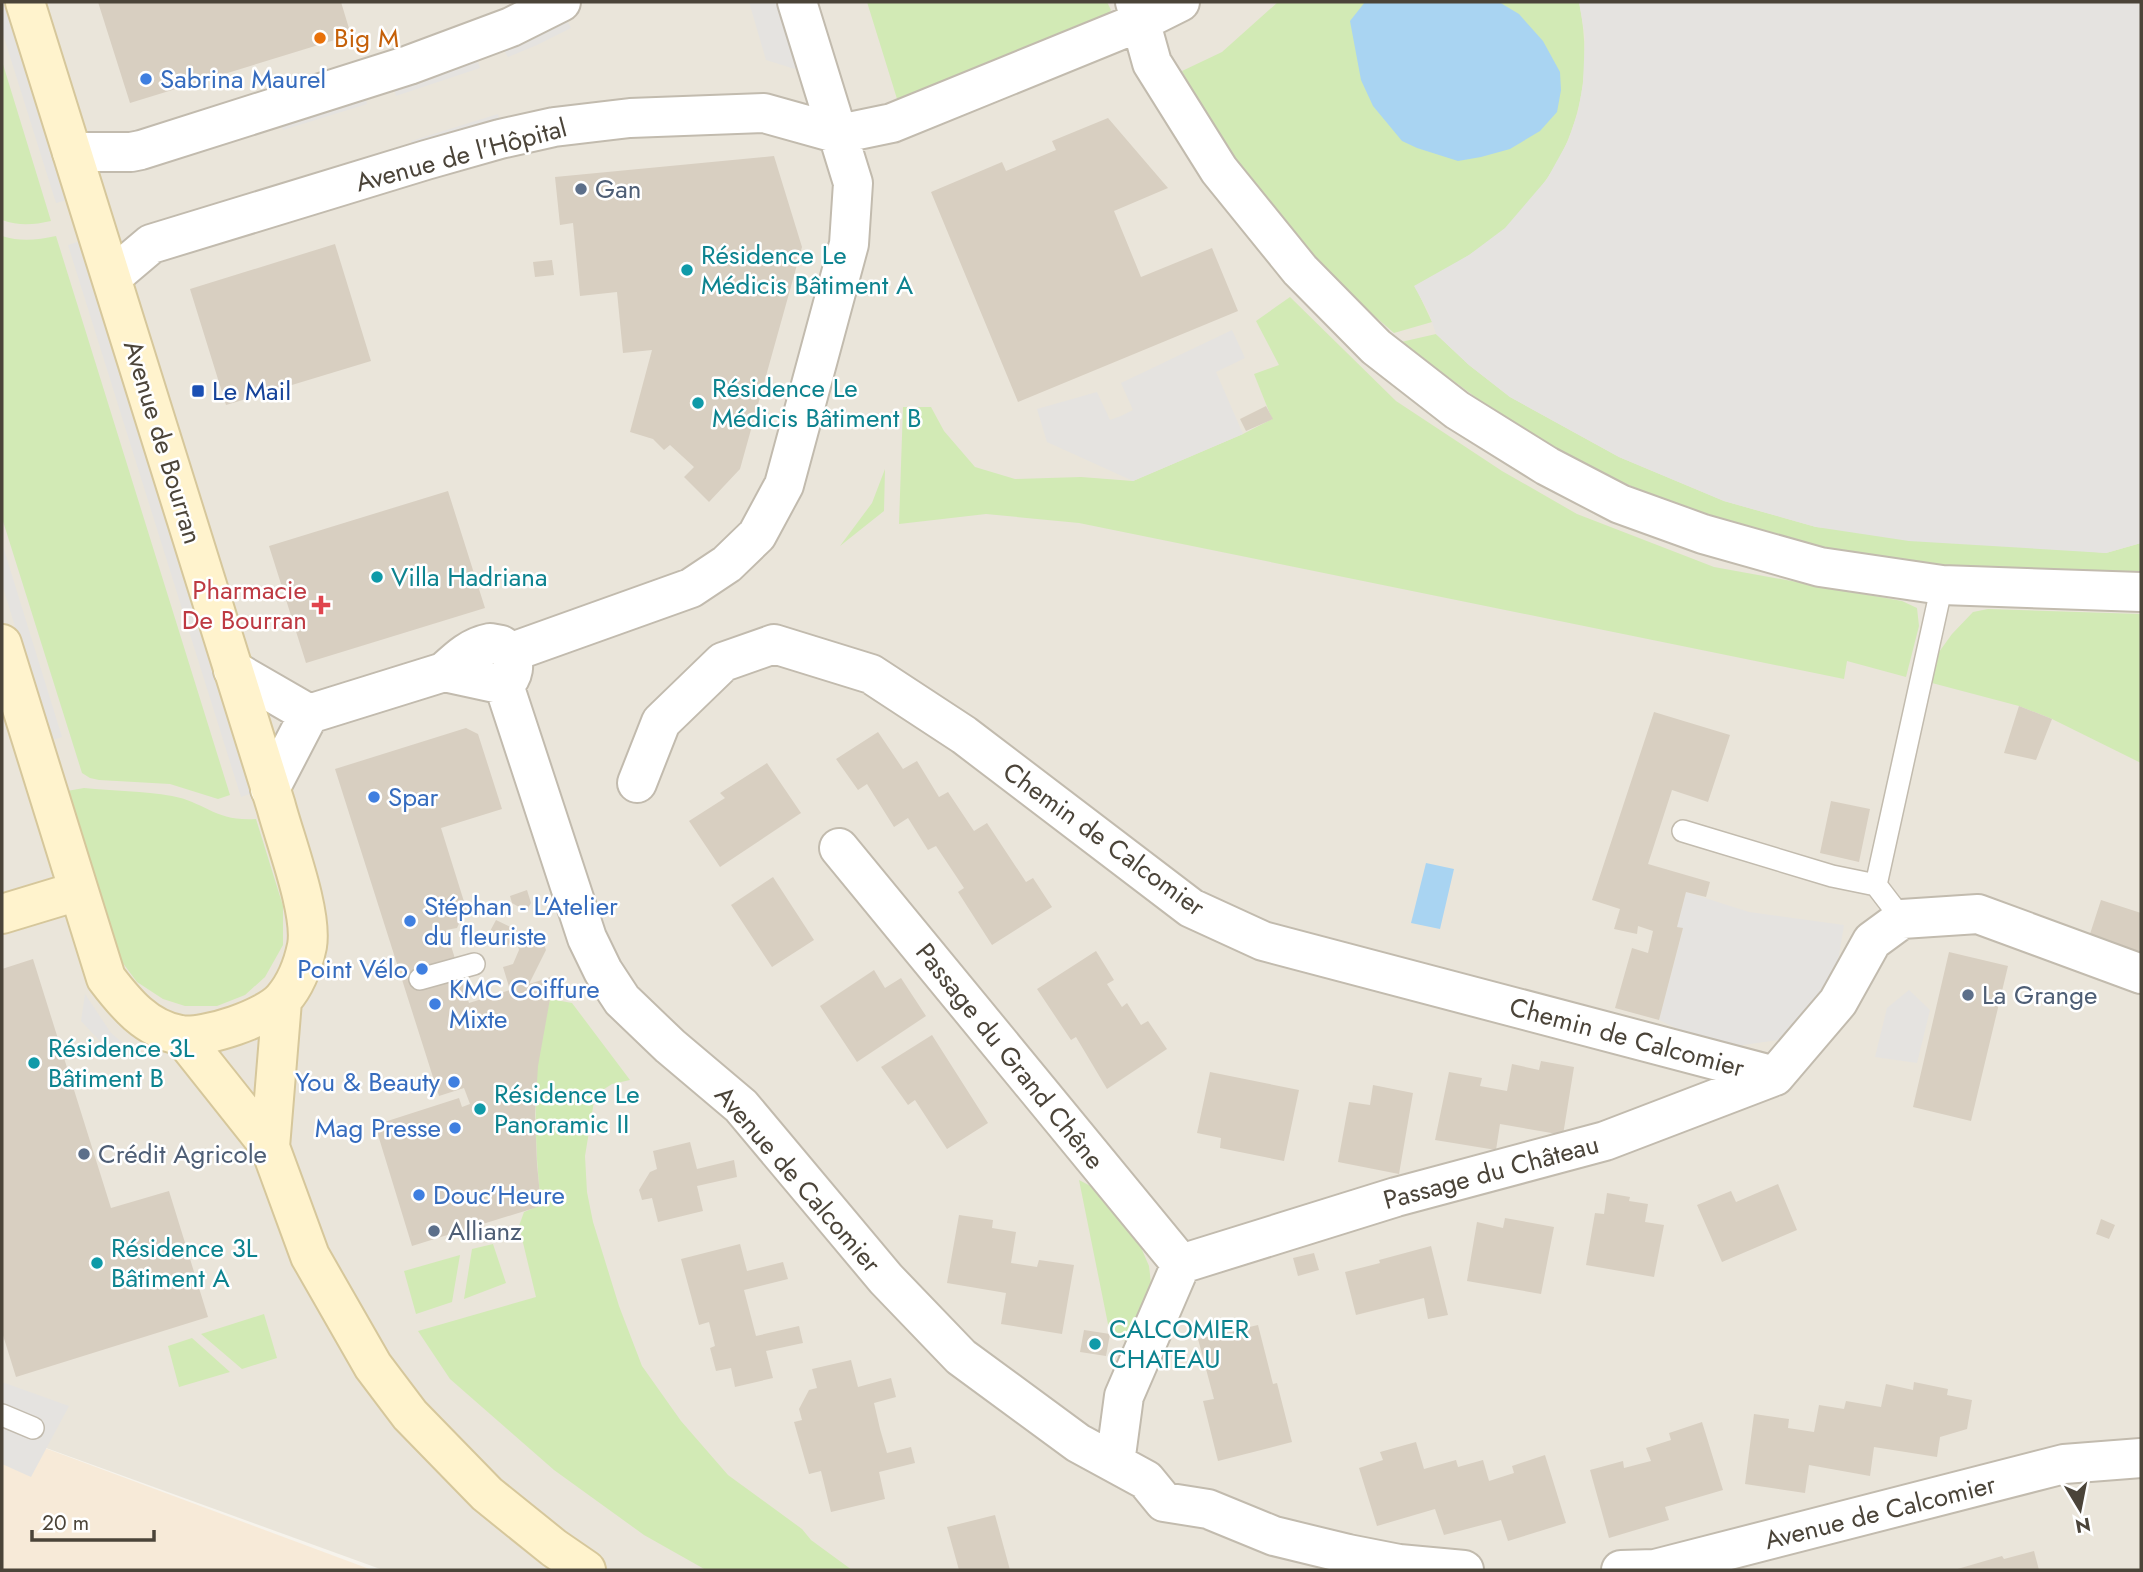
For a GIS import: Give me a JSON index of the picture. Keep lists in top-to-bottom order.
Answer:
{
  "streets": {
    "main road": ["Avenue de Bourran"],
    "street": [
      "Avenue de l'Hôpital",
      "Chemin de Calcomier",
      "Passage du Grand Chêne",
      "Passage du Château",
      "Avenue de Calcomier"
    ]
  },
  "crossings": [
    ["Avenue de l'Hôpital", "Avenue de Bourran"],
    ["Chemin de Calcomier", "Passage du Château"],
    ["Passage du Grand Chêne", "Passage du Château"]
  ],
  "places": {
    "other": [
      "Big M",
      "Sabrina Maurel",
      "Gan",
      "Résidence Le Médicis Bâtiment A",
      "Résidence Le Médicis Bâtiment B",
      "Villa Hadriana",
      "Spar",
      "Stéphan - L’Atelier du fleuriste",
      "Point Vélo",
      "La Grange",
      "KMC Coiffure Mixte",
      "Résidence 3L Bâtiment B",
      "You & Beauty",
      "Résidence Le Panoramic II",
      "Mag Presse",
      "Crédit Agricole",
      "Douc’Heure",
      "Allianz",
      "Résidence 3L Bâtiment A",
      "CALCOMIER CHATEAU"
    ],
    "transit": ["Le Mail"],
    "health": ["Pharmacie De Bourran"]
  },
  "scale_bar": "20 m",
  "north": "bottom"
}
